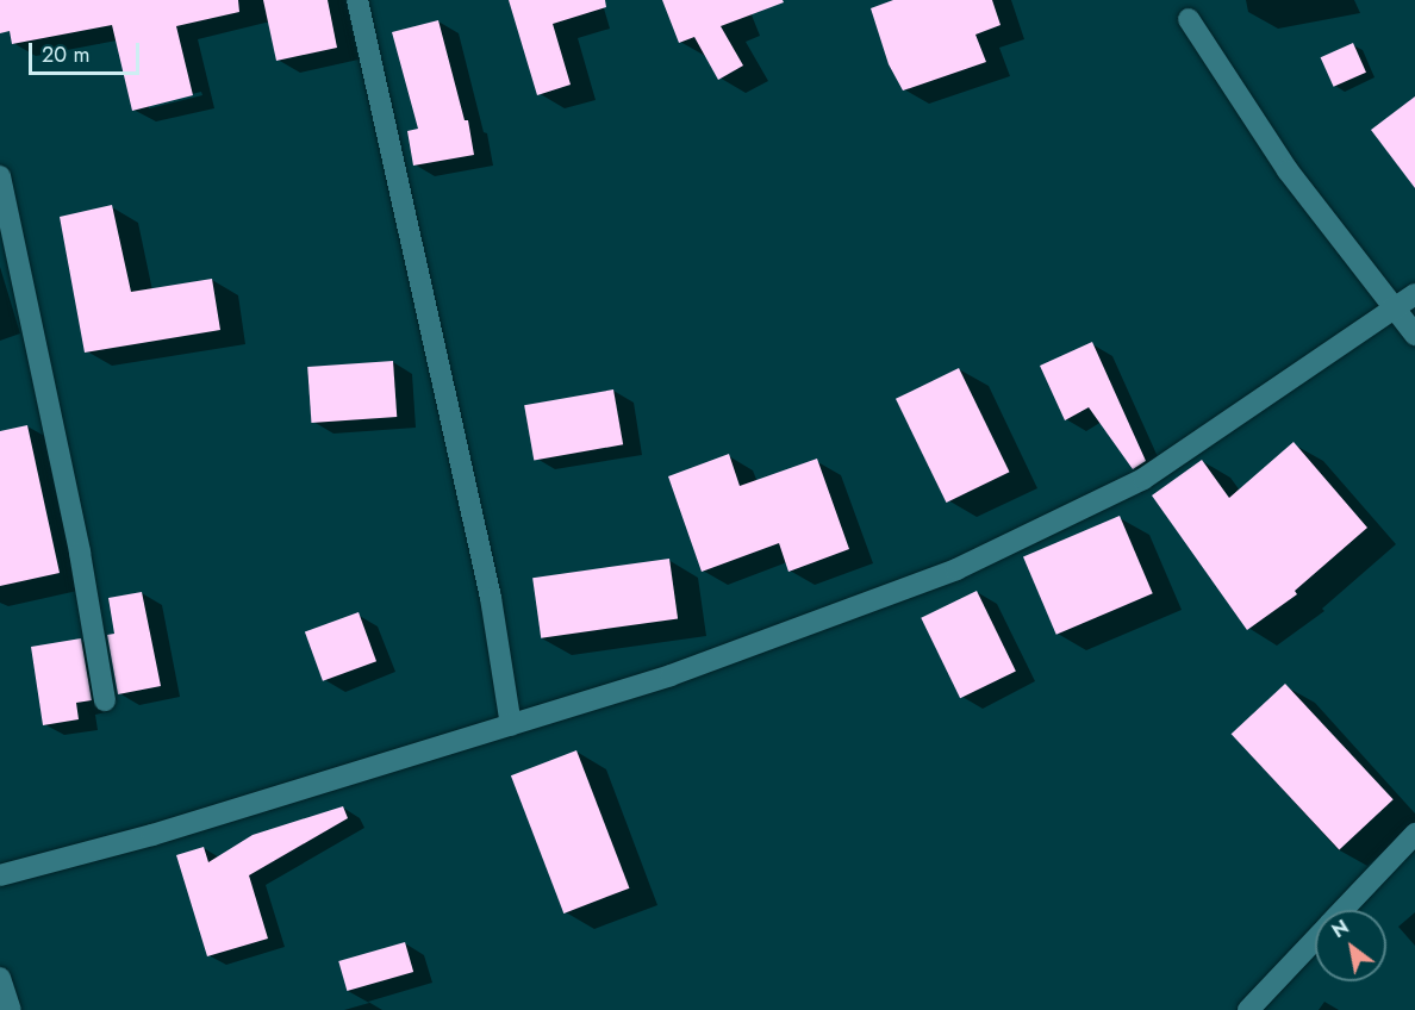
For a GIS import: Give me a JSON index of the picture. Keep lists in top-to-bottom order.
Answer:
{
  "scale_bar": "20 m",
  "north": "top left"
}
